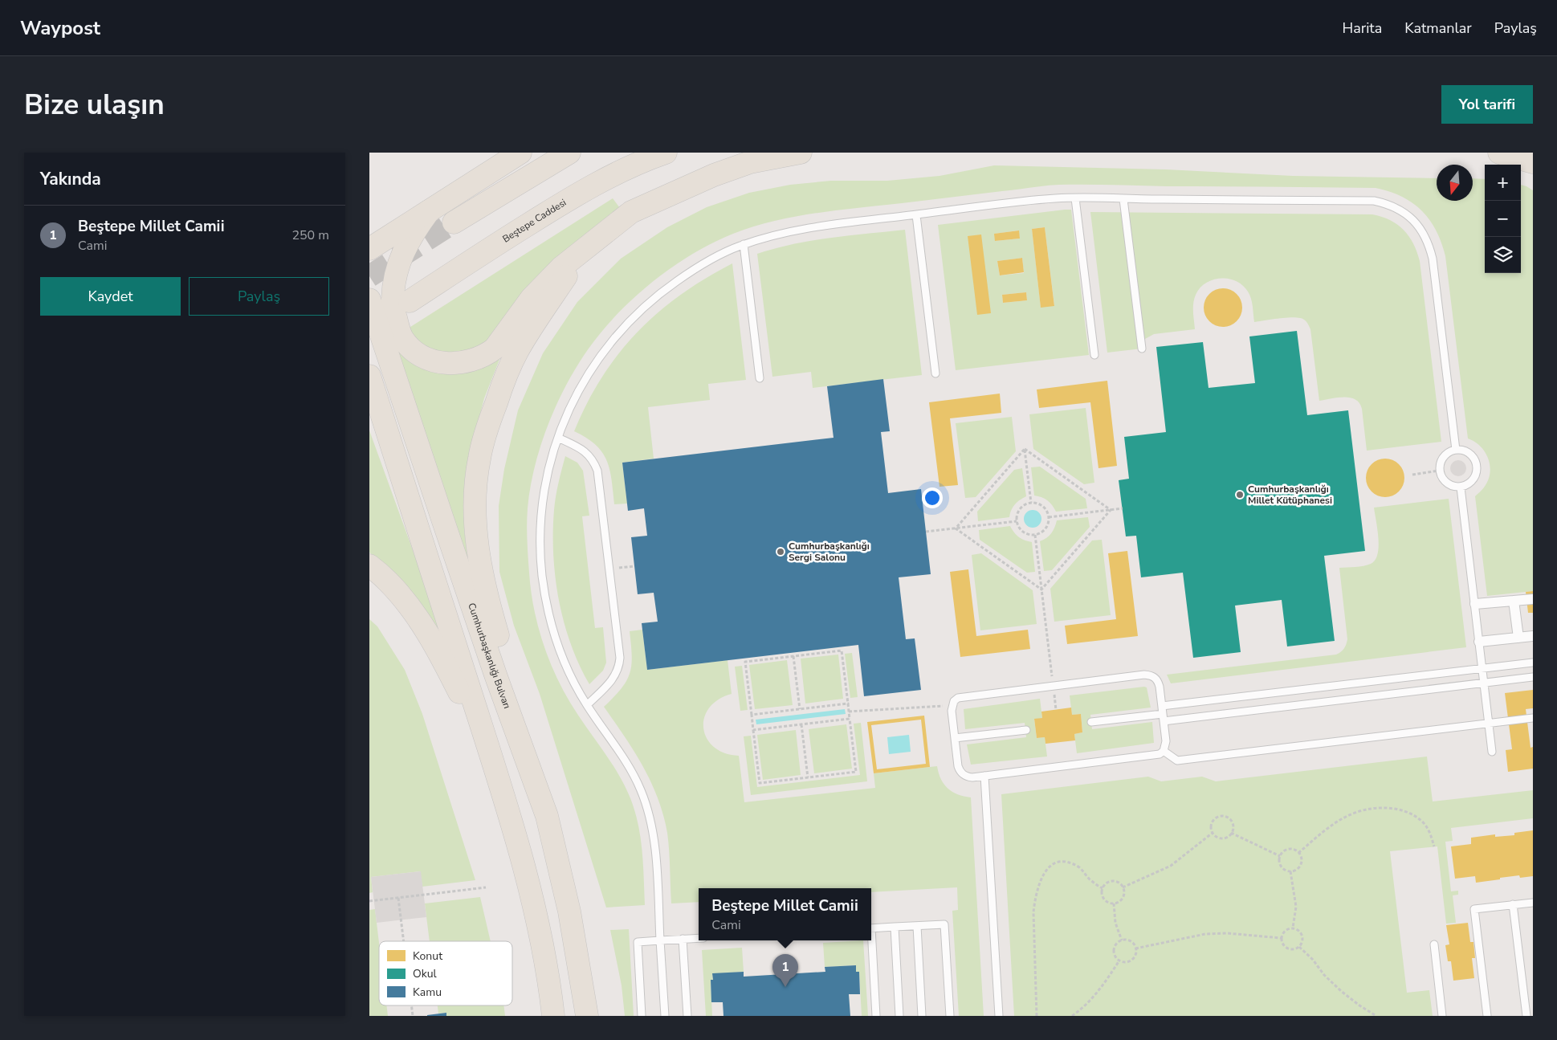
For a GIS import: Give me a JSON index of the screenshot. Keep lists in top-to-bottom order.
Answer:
{
  "streets": {
    "main road": ["Beştepe Caddesi", "Cumhurbaşkanlığı Bulvarı"]
  },
  "places": ["Cumhurbaşkanlığı Millet Kütüphanesi", "Cumhurbaşkanlığı Sergi Salonu"],
  "legend": ["Konut", "Okul", "Kamu"],
  "north": "bottom",
  "page": {
    "header": "Waypost",
    "nav": ["Harita", "Katmanlar", "Paylaş"],
    "buttons": [
      "Yol tarifi",
      ["Kaydet", "Paylaş"]
    ],
    "title": "Bize ulaşın",
    "heading": "Yakında",
    "map_buttons": ["+", "−"],
    "list": [
      {
        "mark": "1",
        "name": "Beştepe Millet Camii",
        "note": "Cami",
        "value": "250 m"
      }
    ],
    "popup": ["Beştepe Millet Camii", "Cami"],
    "pins": "1"
  }
}
